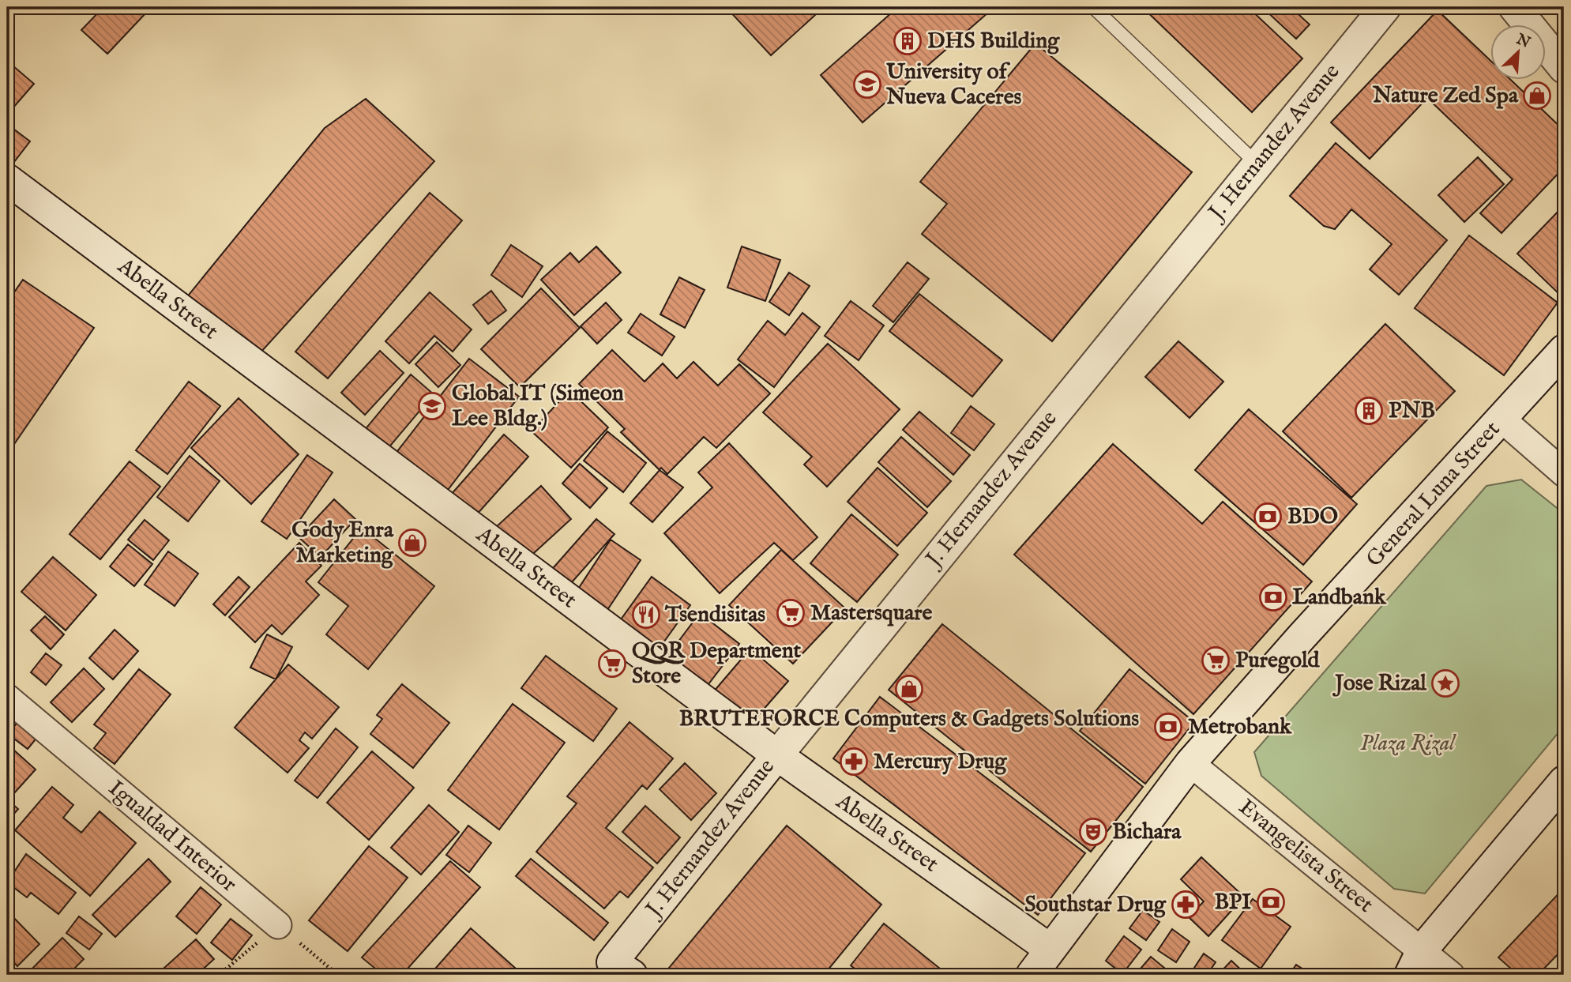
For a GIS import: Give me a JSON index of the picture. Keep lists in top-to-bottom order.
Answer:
{
  "streets": {
    "main road": ["J. Hernandez Avenue", "Abella Street", "General Luna Street"],
    "street": ["Igualdad Interior", "Evangelista Street"]
  },
  "crossings": [
    ["J. Hernandez Avenue", "Abella Street"],
    ["Abella Street", "General Luna Street"],
    ["General Luna Street", "Evangelista Street"]
  ],
  "parks": ["Plaza Rizal"],
  "places": {
    "building": ["DHS Building", "PNB"],
    "school or university": ["University of Nueva Caceres", "Global IT (Simeon Lee Bldg.)"],
    "shop": ["Nature Zed Spa", "Gody Enra Marketing", "BRUTEFORCE Computers & Gadgets Solutions"],
    "bank": [
      "BDO",
      "Landbank",
      "Metrobank",
      "BPI"
    ],
    "supermarket": ["Mastersquare", "Puregold", "QQR Department Store"],
    "restaurant": ["Tsendisitas"],
    "place": ["Jose Rizal"],
    "pharmacy": ["Mercury Drug", "Southstar Drug"],
    "theatre": ["Bichara"]
  },
  "north": "top right"
}
